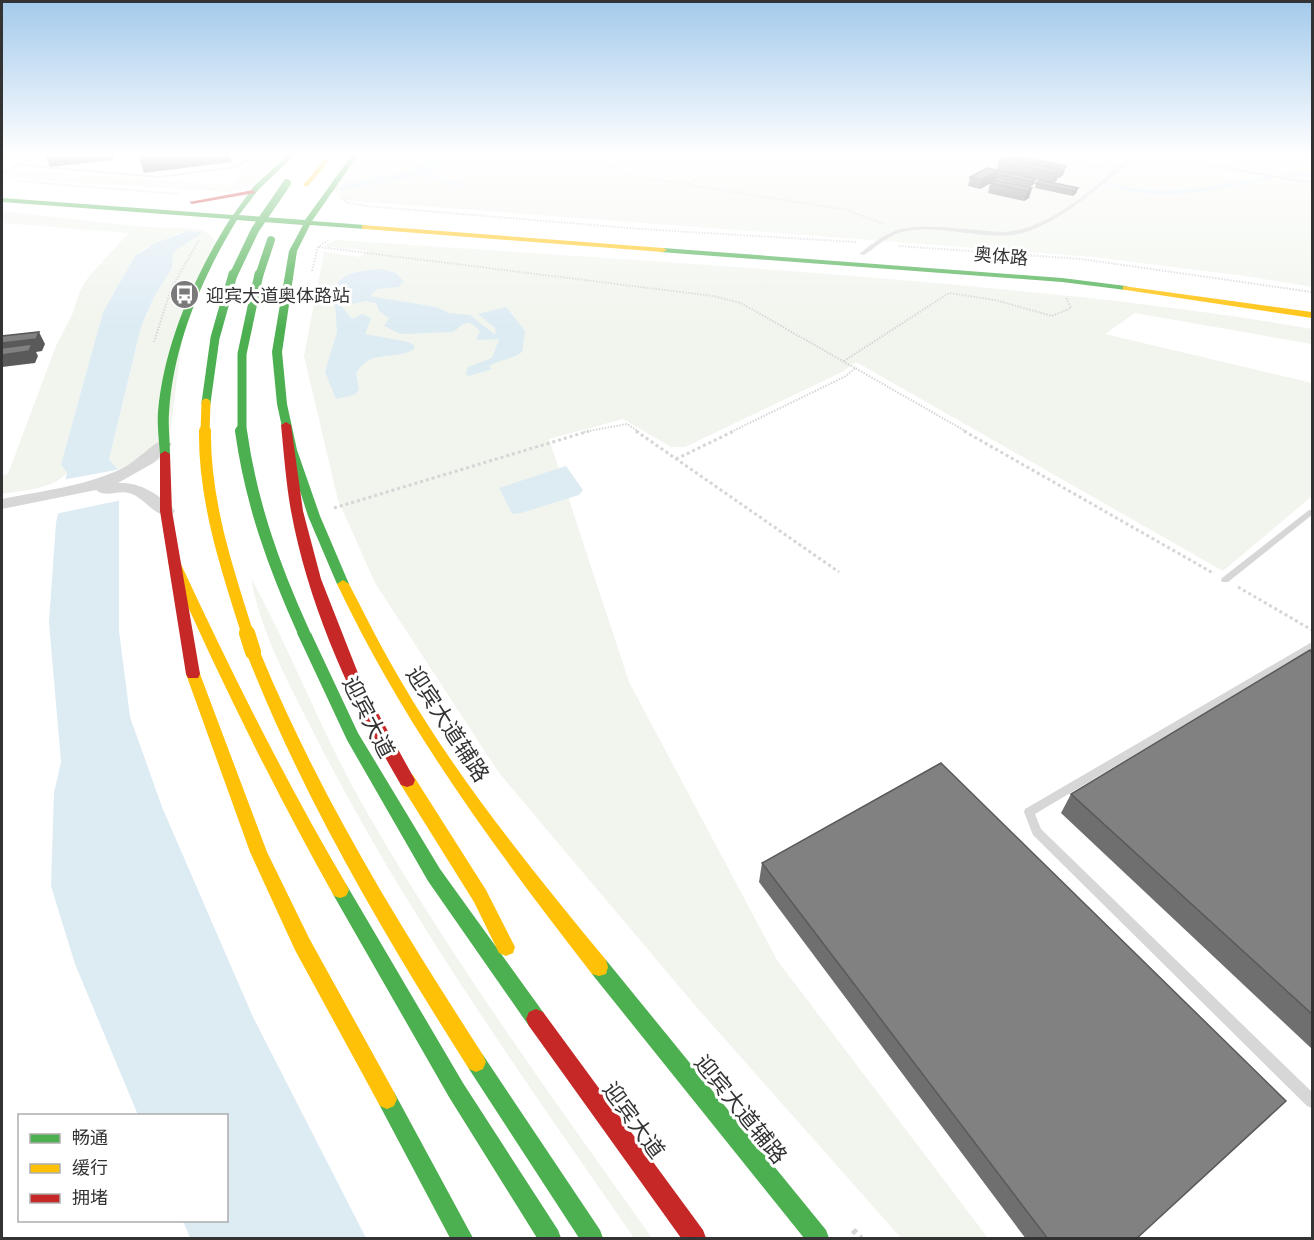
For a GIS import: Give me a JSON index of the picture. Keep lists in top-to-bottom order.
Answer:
{
  "streets": {
    "main road": ["奥体路", "迎宾大道", "迎宾大道辅路"]
  },
  "crossings": [
    ["奥体路", "迎宾大道辅路"]
  ],
  "places": {
    "bus stop": ["迎宾大道奥体路站"]
  },
  "legend": ["畅通", "缓行", "拥堵"]
}
